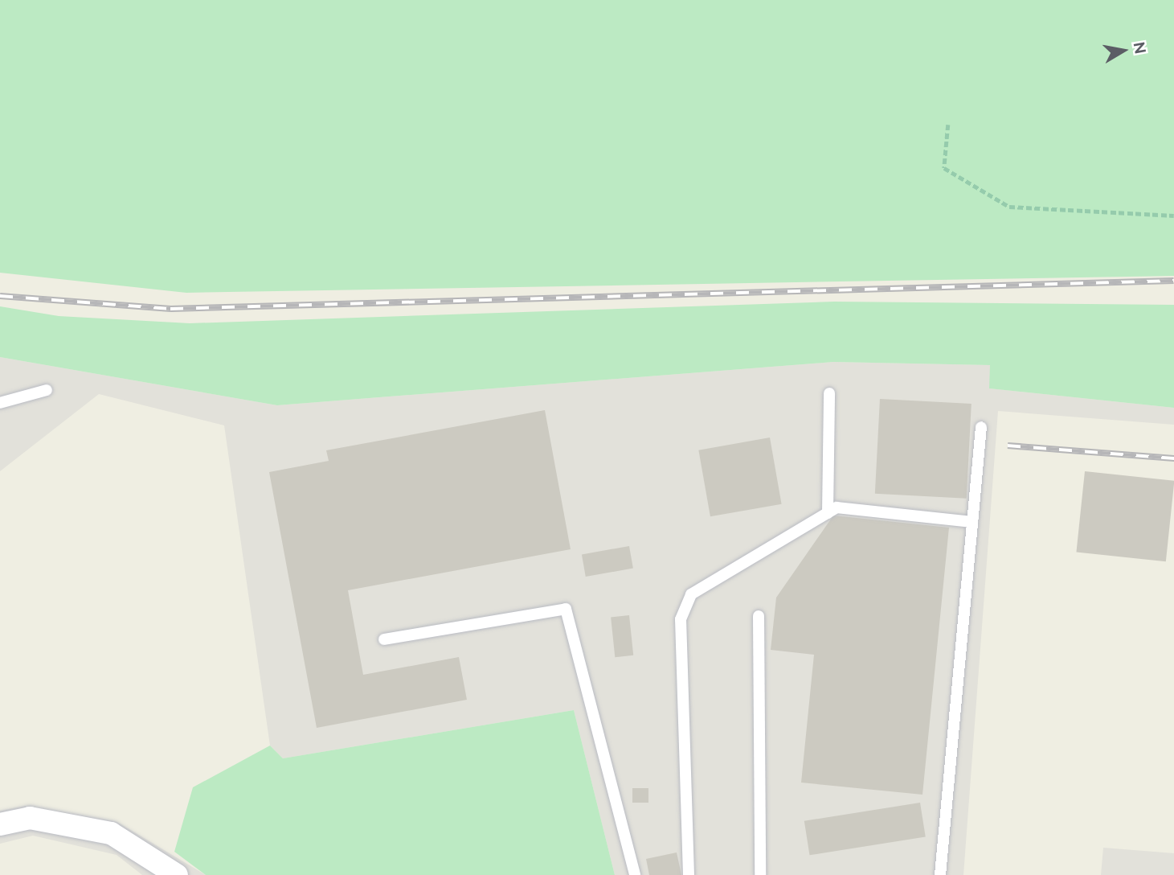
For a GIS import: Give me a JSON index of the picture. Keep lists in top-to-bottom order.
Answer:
{
  "north": "right"
}
